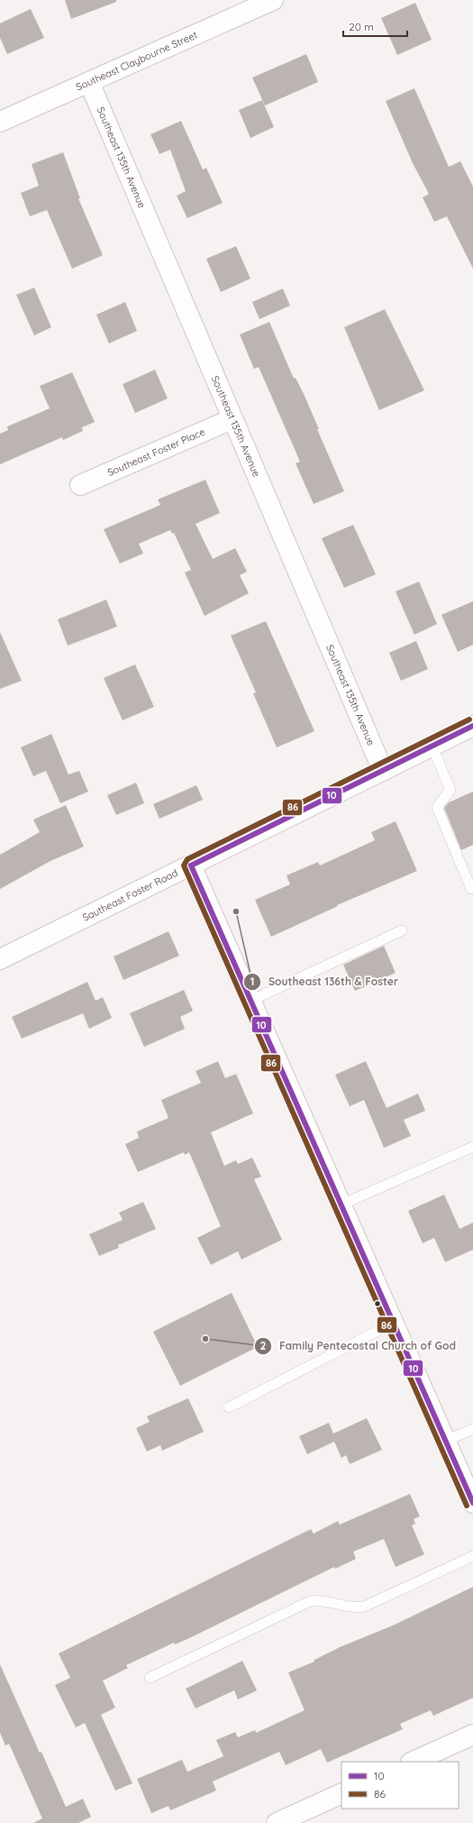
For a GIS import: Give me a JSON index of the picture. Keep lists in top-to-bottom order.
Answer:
{
  "streets": {
    "street": [
      "Southeast Claybourne Street",
      "Southeast 135th Avenue",
      "Southeast Foster Place",
      "Southeast Foster Road"
    ]
  },
  "crossings": [
    ["Southeast Claybourne Street", "Southeast 135th Avenue"],
    ["Southeast 135th Avenue", "Southeast Foster Place"],
    ["Southeast 135th Avenue", "Southeast Foster Road"]
  ],
  "places": ["Southeast 136th & Foster", "Family Pentecostal Church of God"],
  "lines": ["transit line 86", "transit line 10"],
  "legend": ["10", "86"],
  "scale_bar": "20 m"
}
